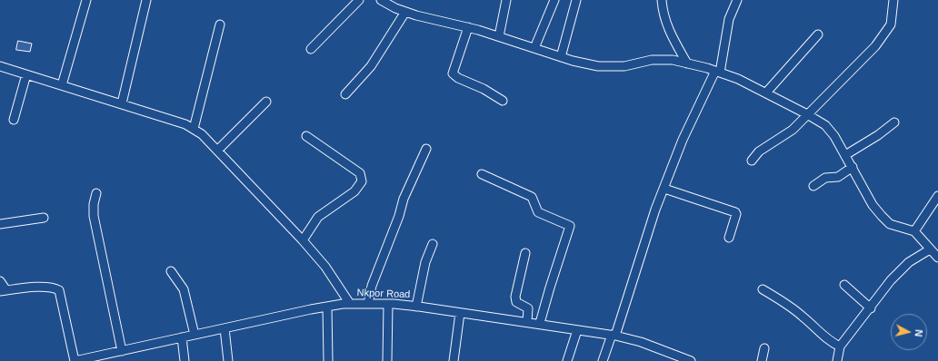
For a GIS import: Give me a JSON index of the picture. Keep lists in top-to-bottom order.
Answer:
{
  "streets": {
    "street": ["Nkpor Road"]
  },
  "north": "right"
}
